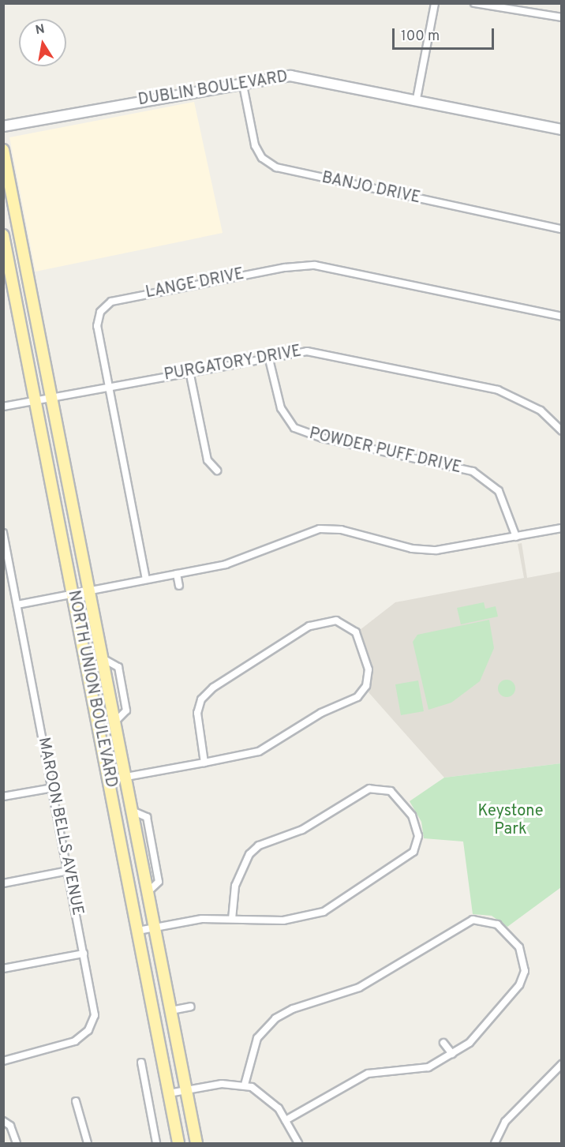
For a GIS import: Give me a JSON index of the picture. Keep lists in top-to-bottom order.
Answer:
{
  "streets": {
    "main road": ["DUBLIN BOULEVARD", "NORTH UNION BOULEVARD"],
    "street": [
      "BANJO DRIVE",
      "LANGE DRIVE",
      "PURGATORY DRIVE",
      "POWDER PUFF DRIVE",
      "MAROON BELLS AVENUE"
    ]
  },
  "crossings": [
    ["DUBLIN BOULEVARD", "BANJO DRIVE"],
    ["LANGE DRIVE", "PURGATORY DRIVE"],
    ["PURGATORY DRIVE", "POWDER PUFF DRIVE"],
    ["PURGATORY DRIVE", "NORTH UNION BOULEVARD"]
  ],
  "parks": ["Keystone Park"],
  "scale_bar": "100 m",
  "north": "top"
}
